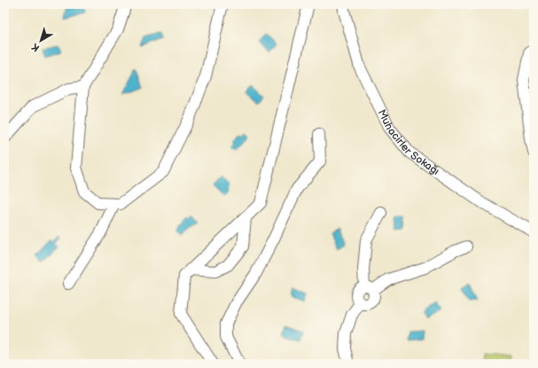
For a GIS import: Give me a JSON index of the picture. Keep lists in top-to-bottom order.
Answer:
{
  "streets": {
    "street": ["Muhacirler Sokağı"]
  },
  "north": "bottom left"
}
